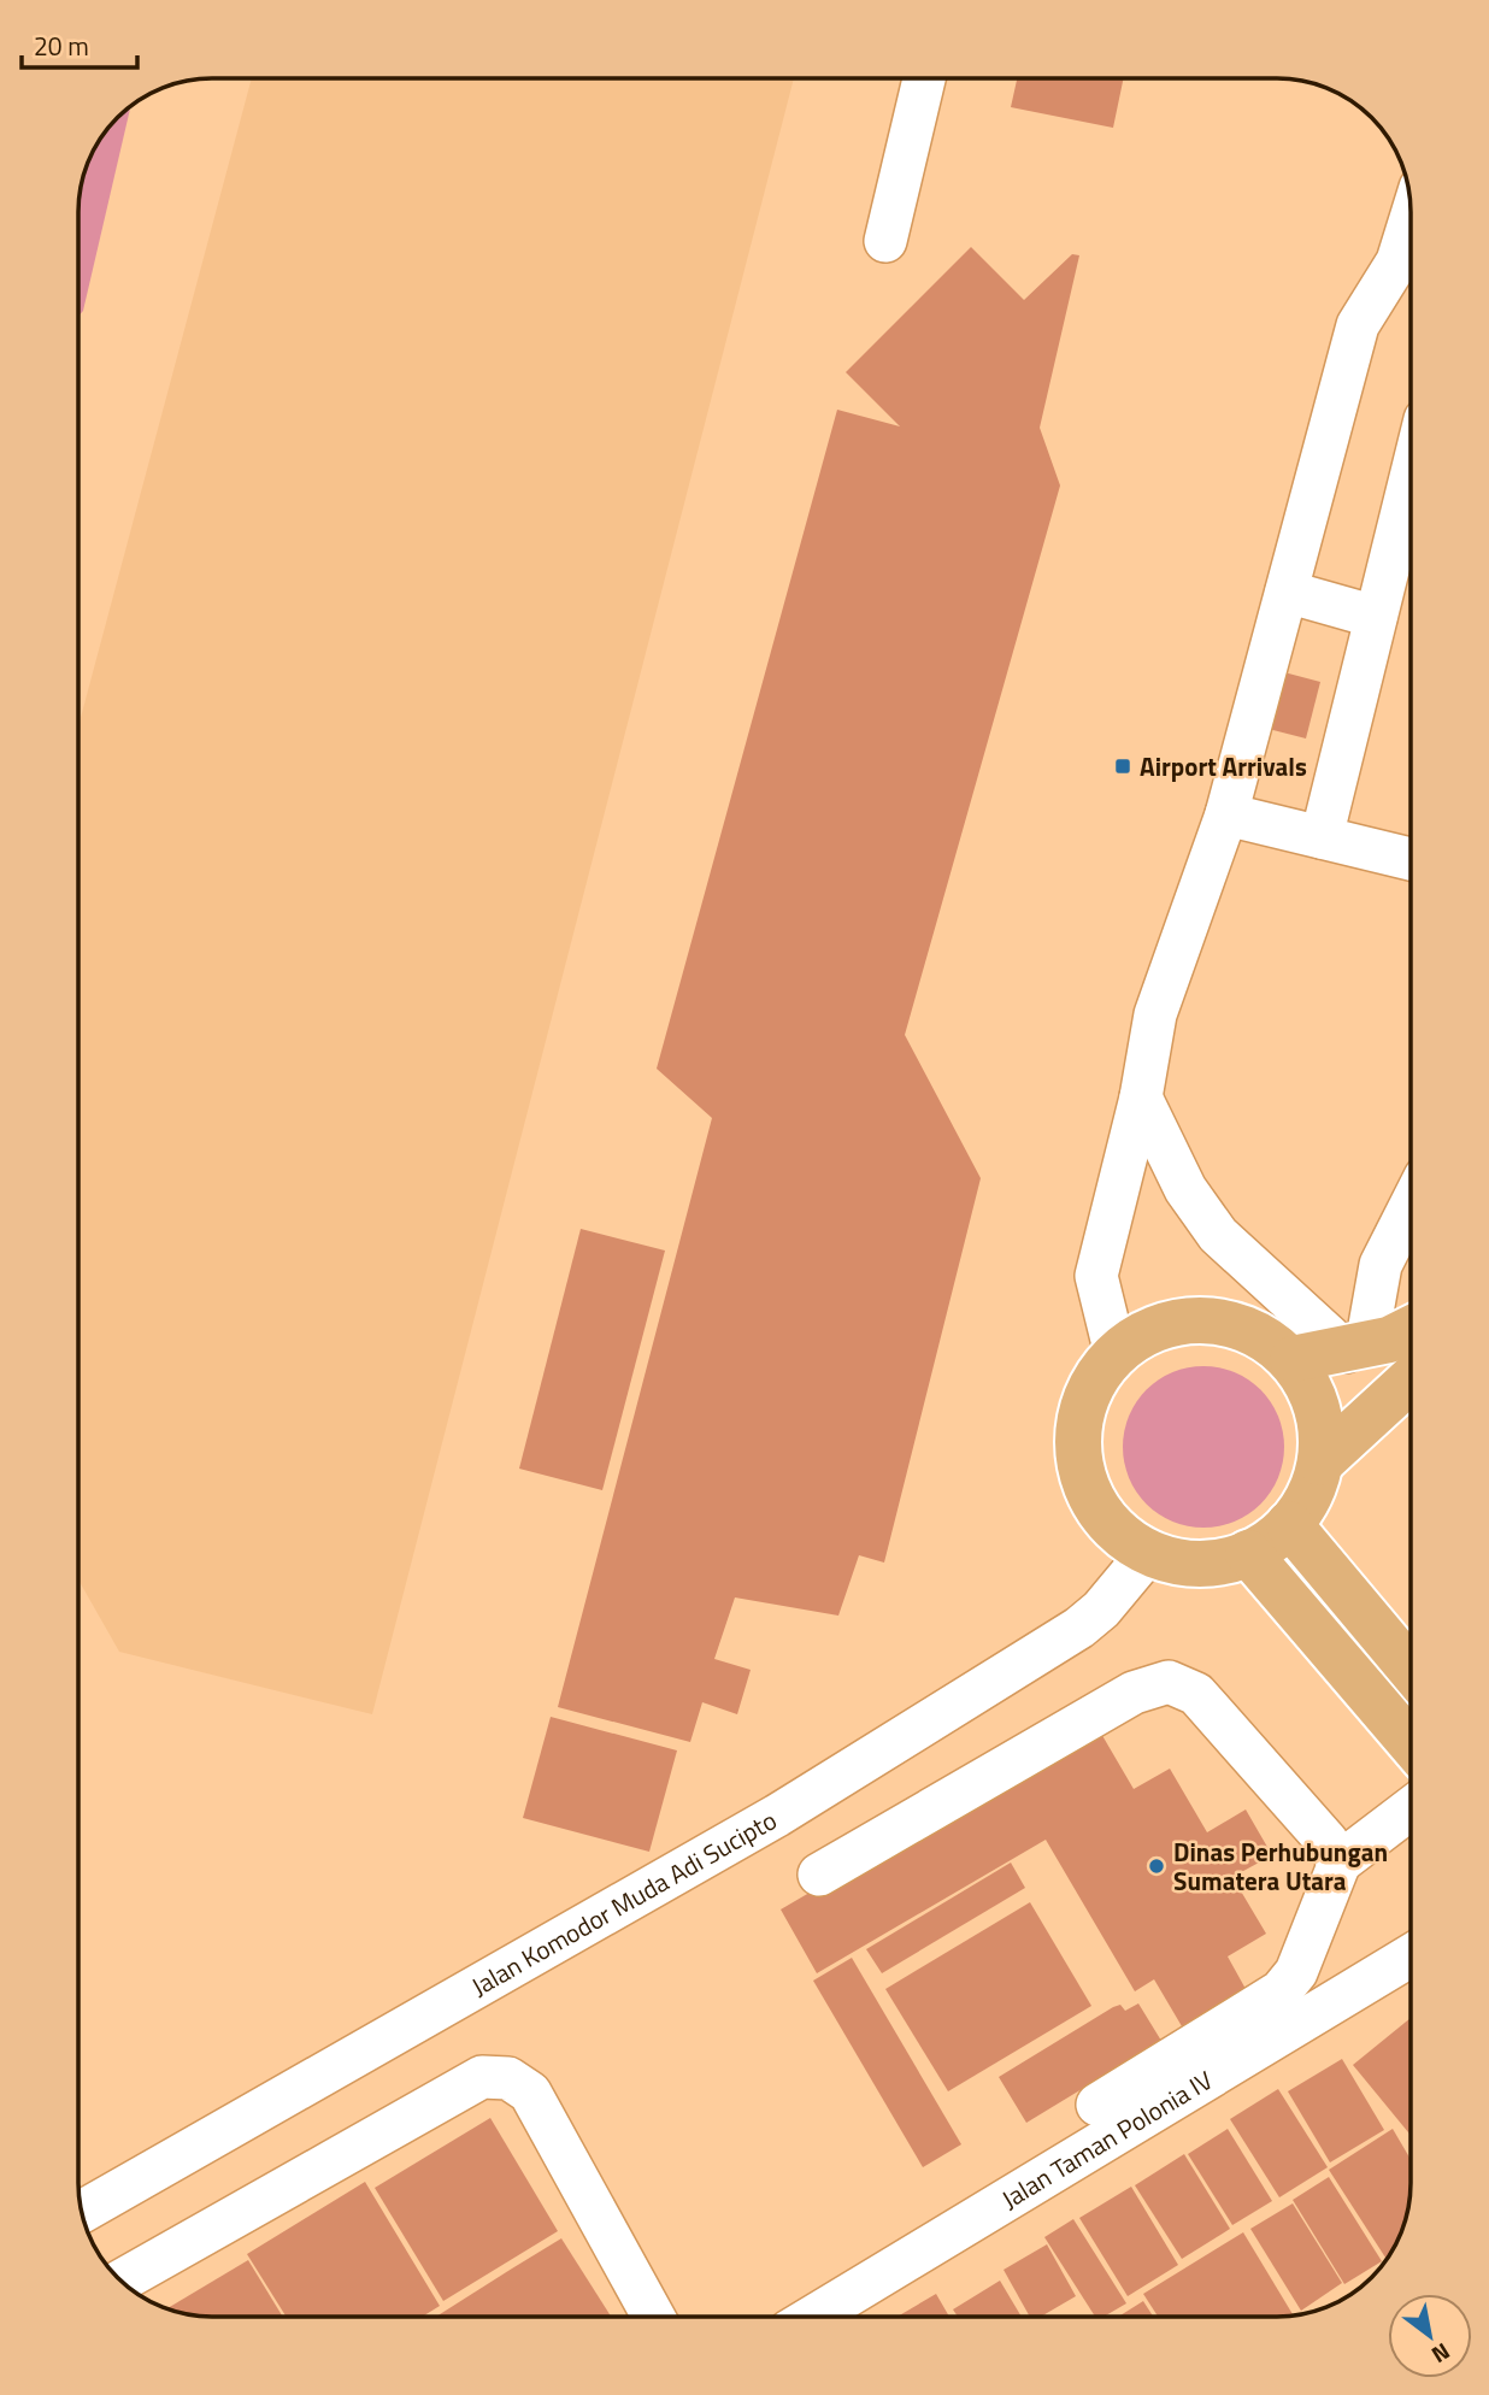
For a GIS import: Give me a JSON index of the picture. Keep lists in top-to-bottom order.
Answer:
{
  "streets": {
    "street": ["Jalan Komodor Muda Adi Sucipto", "Jalan Taman Polonia IV"]
  },
  "places": {
    "transit": ["Airport Arrivals"],
    "other": ["Dinas Perhubungan Sumatera Utara"]
  },
  "scale_bar": "20 m",
  "north": "bottom right"
}
